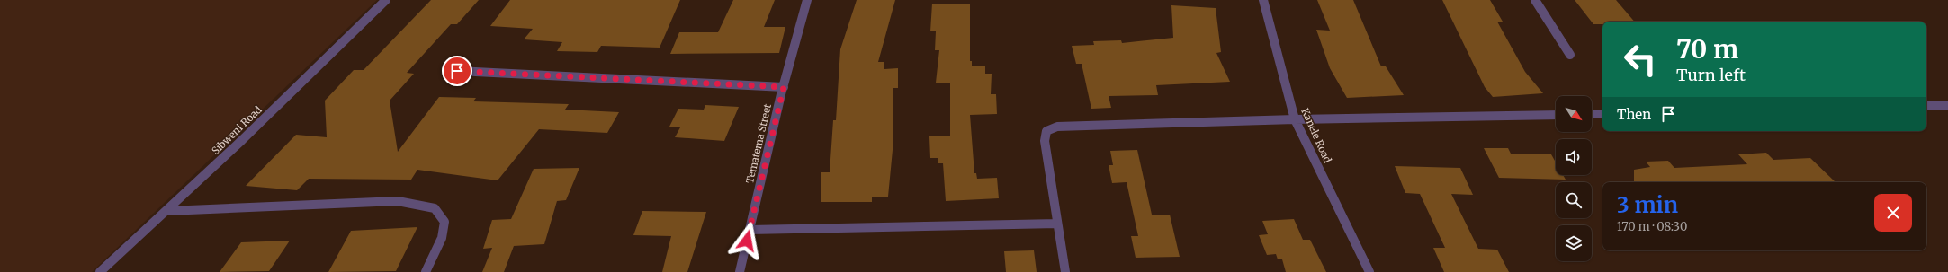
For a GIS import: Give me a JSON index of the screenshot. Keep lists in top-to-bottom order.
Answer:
{
  "streets": {
    "street": ["Sibweni Road", "Kanele Road", "Tematema Street"]
  },
  "north": "bottom right",
  "page": {
    "turn": ["70 m", "Turn left"],
    "then": "Then",
    "heading": ["3 min", "170 m · 08:30"]
  }
}
